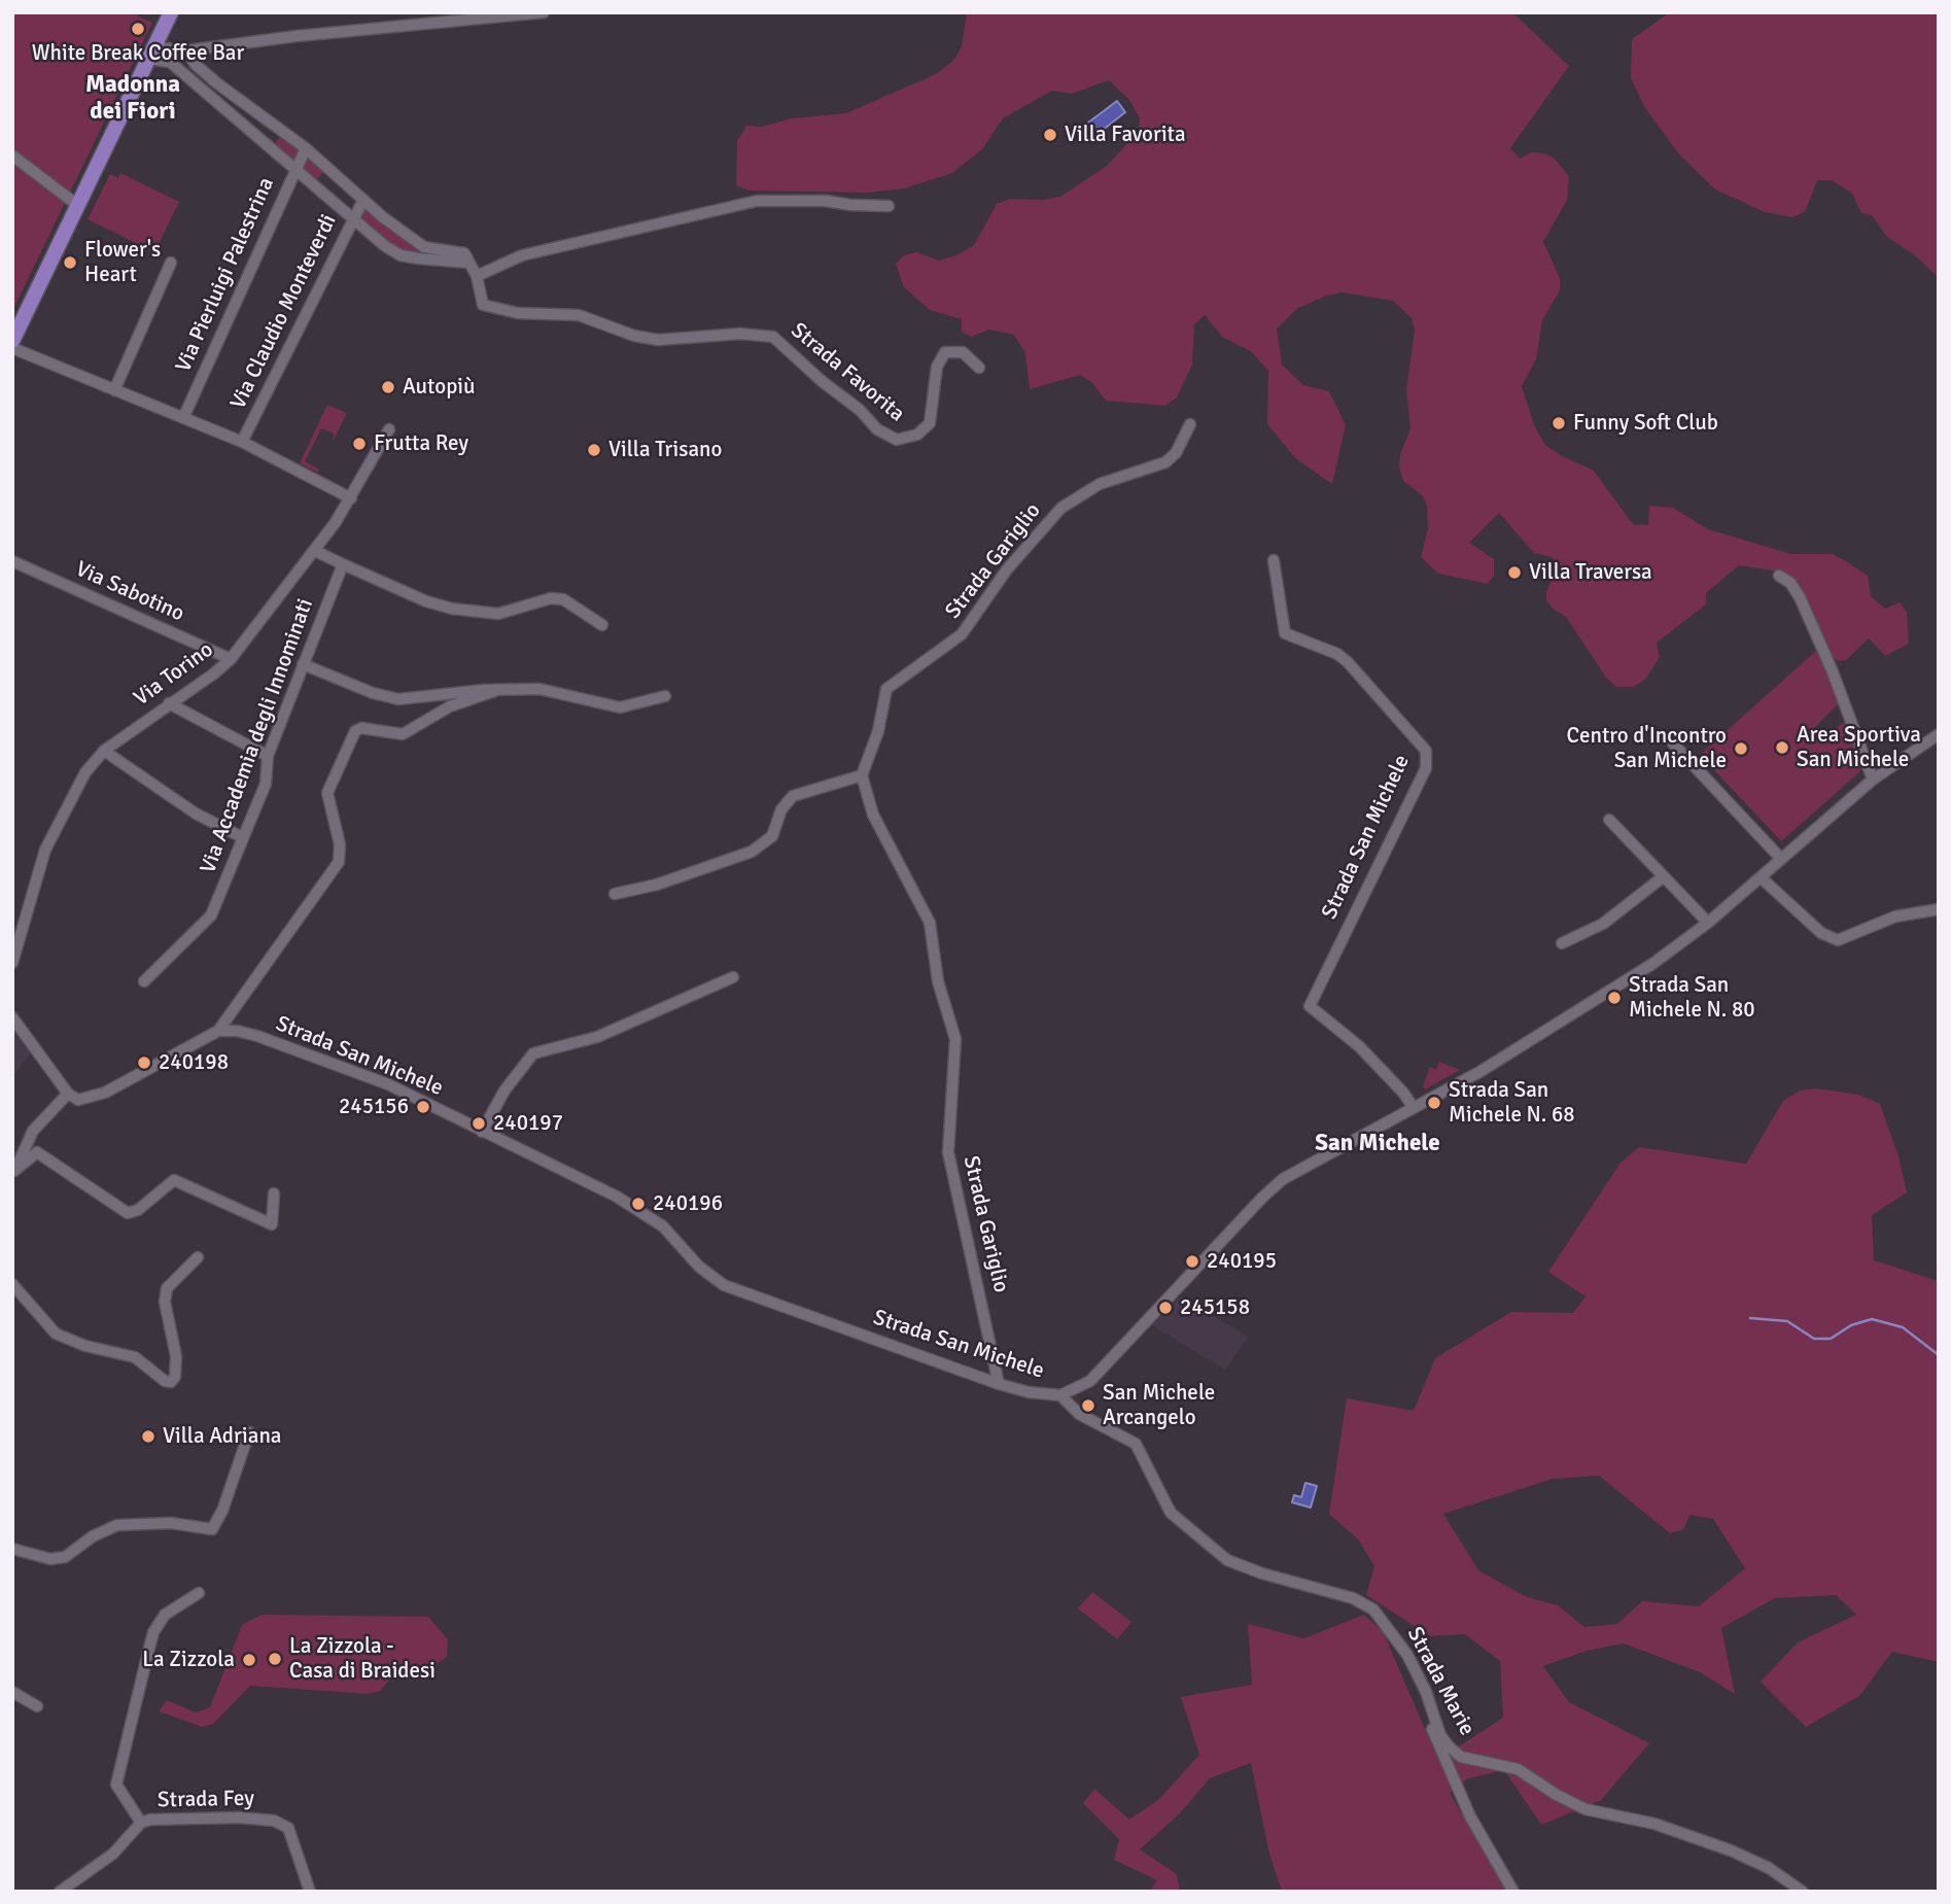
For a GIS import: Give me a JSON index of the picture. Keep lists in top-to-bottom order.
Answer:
{
  "streets": {
    "street": [
      "Via Pierluigi Palestrina",
      "Via Claudio Monteverdi",
      "Strada Favorita",
      "Strada Gariglio",
      "Via Sabotino",
      "Via Torino",
      "Via Accademia degli Innominati",
      "Strada San Michele",
      "Strada Marie",
      "Strada Fey"
    ]
  },
  "crossings": [
    ["Strada Gariglio", "Strada San Michele"],
    ["Via Sabotino", "Via Torino"],
    ["Strada San Michele", "Strada Marie"]
  ],
  "districts": ["Madonna dei Fiori", "San Michele"],
  "places": [
    "White Break Coffee Bar",
    "Villa Favorita",
    "Flower's Heart",
    "Autopiù",
    "Funny Soft Club",
    "Frutta Rey",
    "Villa Trisano",
    "Villa Traversa",
    "Area Sportiva San Michele",
    "Centro d'Incontro San Michele",
    "Strada San Michele N. 80",
    "240198",
    "Strada San Michele N. 68",
    "245156",
    "240197",
    "240196",
    "240195",
    "245158",
    "San Michele Arcangelo",
    "Villa Adriana",
    "La Zizzola - Casa di Braidesi",
    "La Zizzola"
  ]
}
